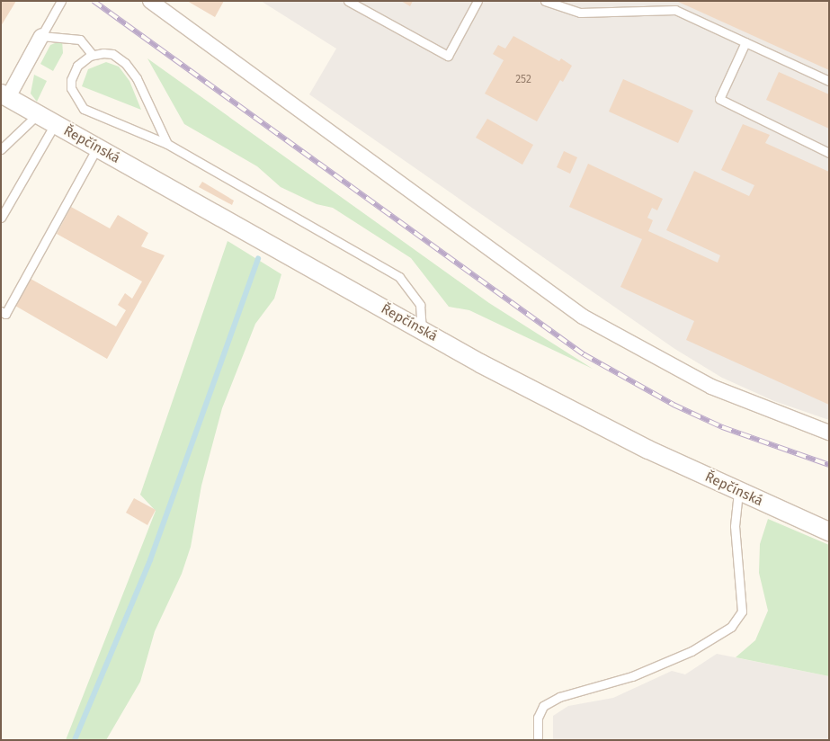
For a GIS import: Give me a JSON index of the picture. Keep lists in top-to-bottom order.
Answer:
{
  "streets": {
    "street": ["Řepčínská"]
  },
  "house_numbers": ["252"]
}
